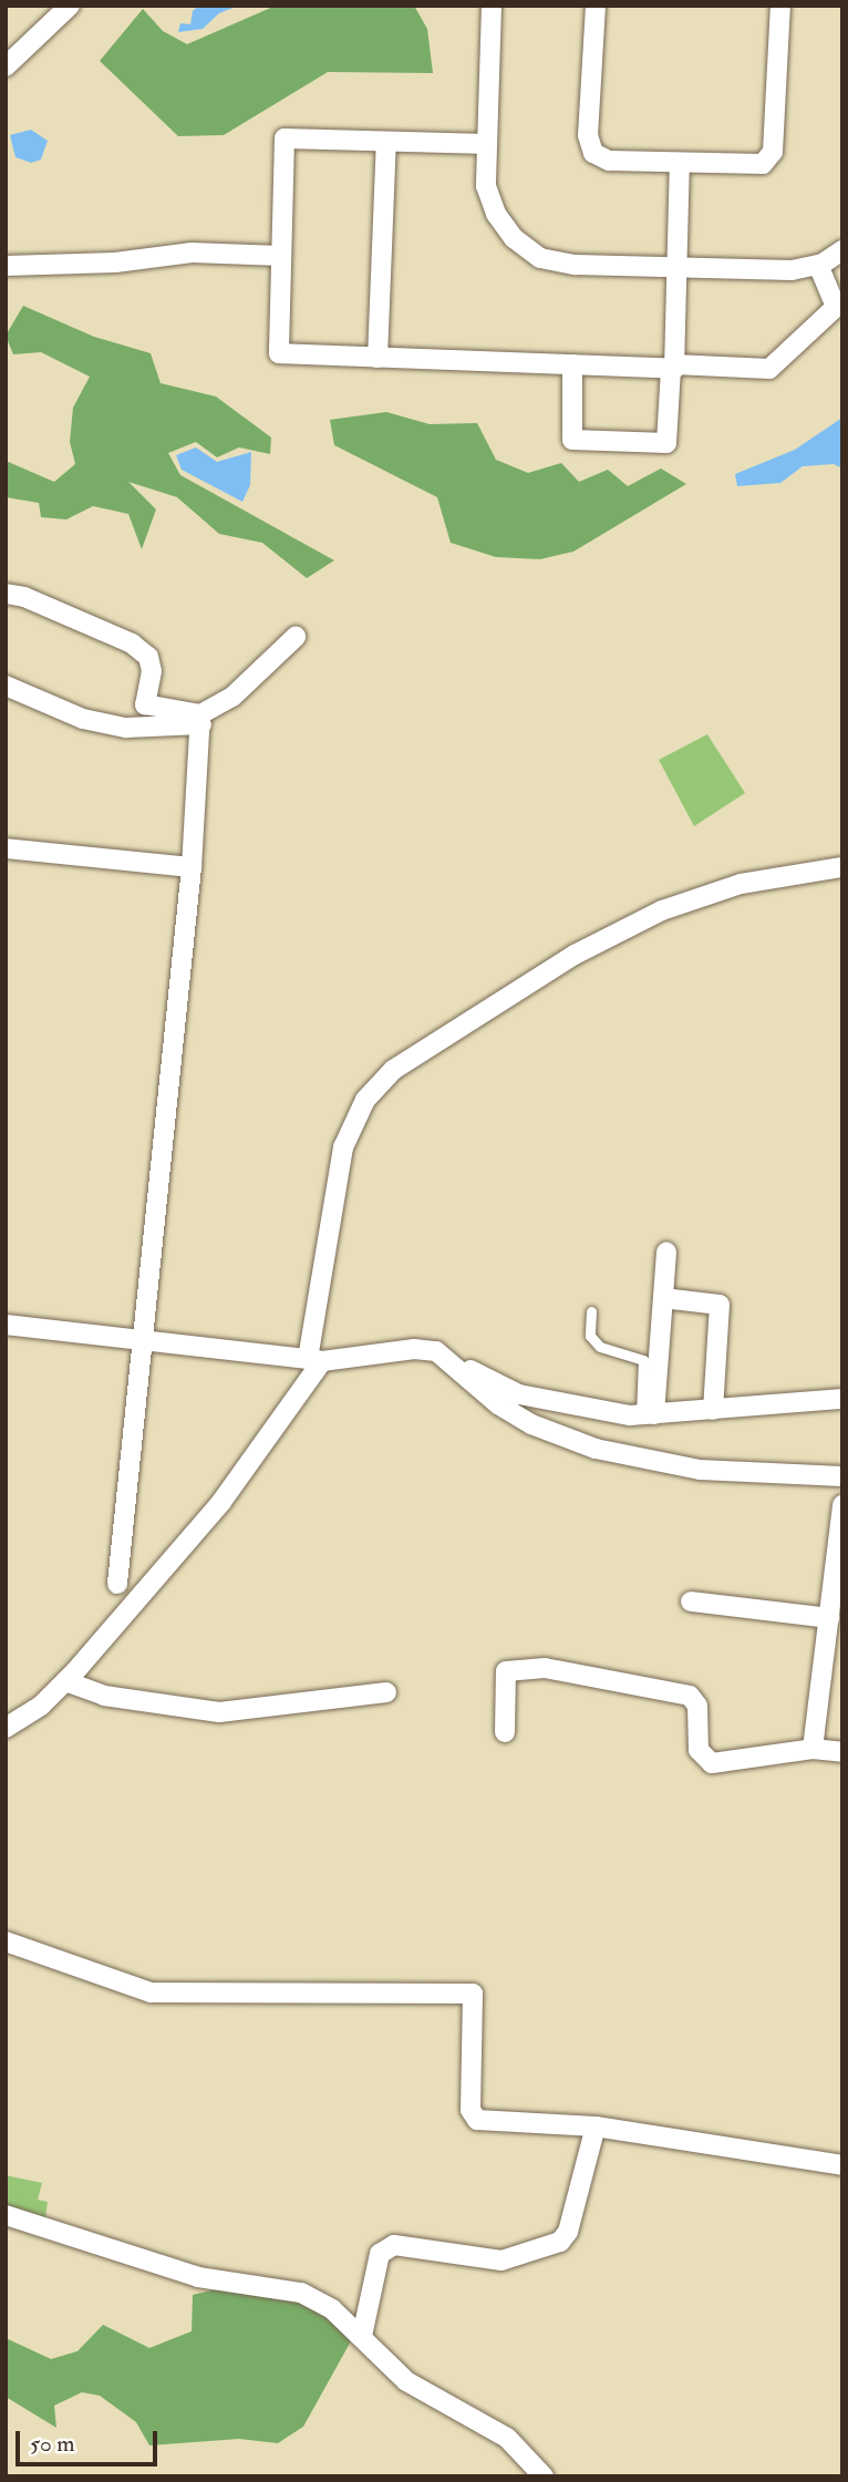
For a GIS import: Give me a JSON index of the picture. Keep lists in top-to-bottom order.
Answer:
{
  "scale_bar": "50 m"
}
